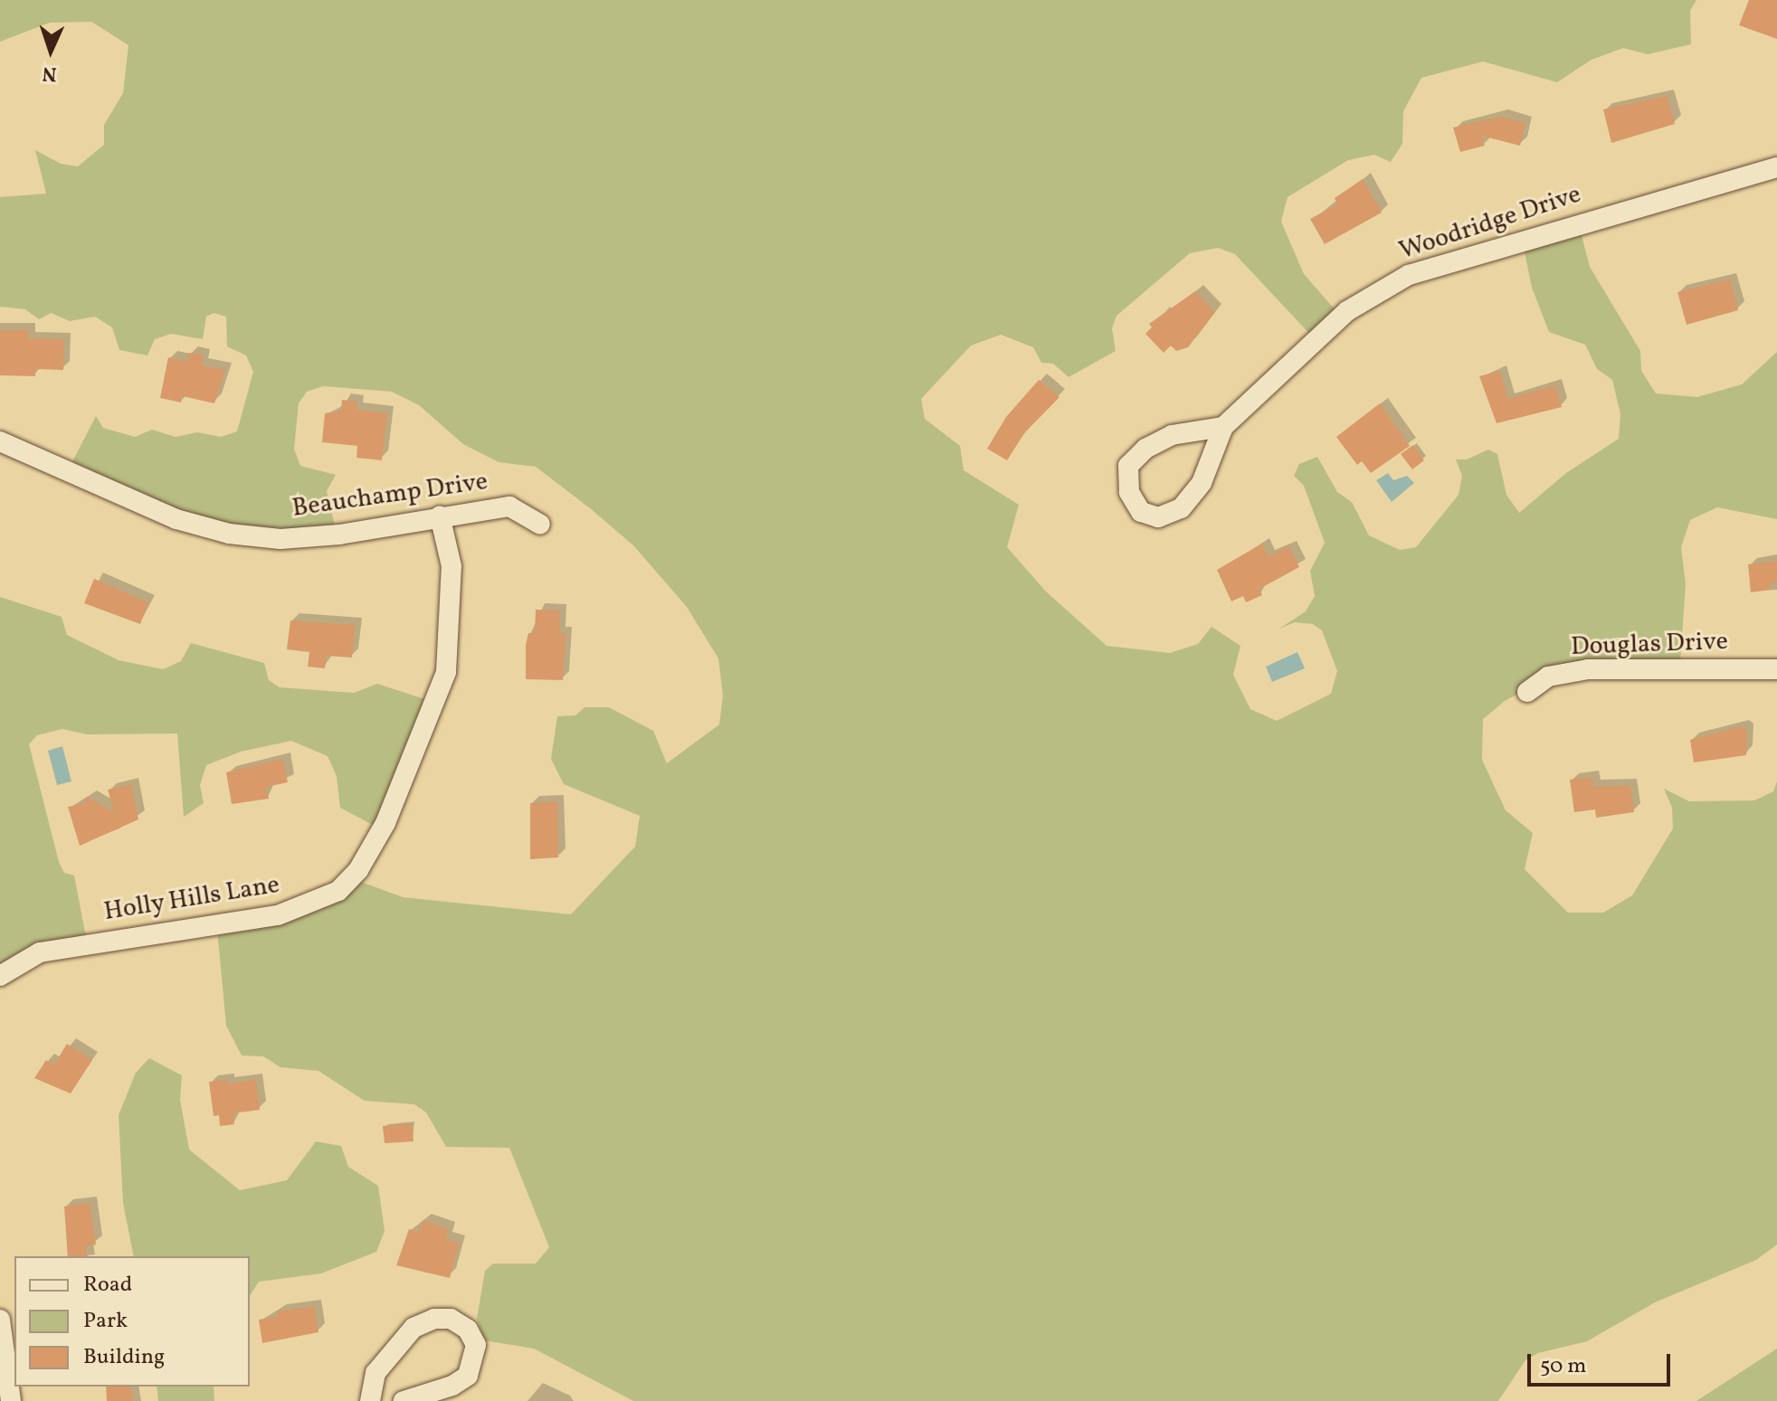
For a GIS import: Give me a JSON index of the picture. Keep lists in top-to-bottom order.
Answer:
{
  "streets": {
    "street": [
      "Woodridge Drive",
      "Beauchamp Drive",
      "Douglas Drive",
      "Holly Hills Lane"
    ]
  },
  "crossings": [
    ["Beauchamp Drive", "Holly Hills Lane"]
  ],
  "legend": ["Road", "Park", "Building"],
  "scale_bar": "50 m",
  "north": "bottom"
}
